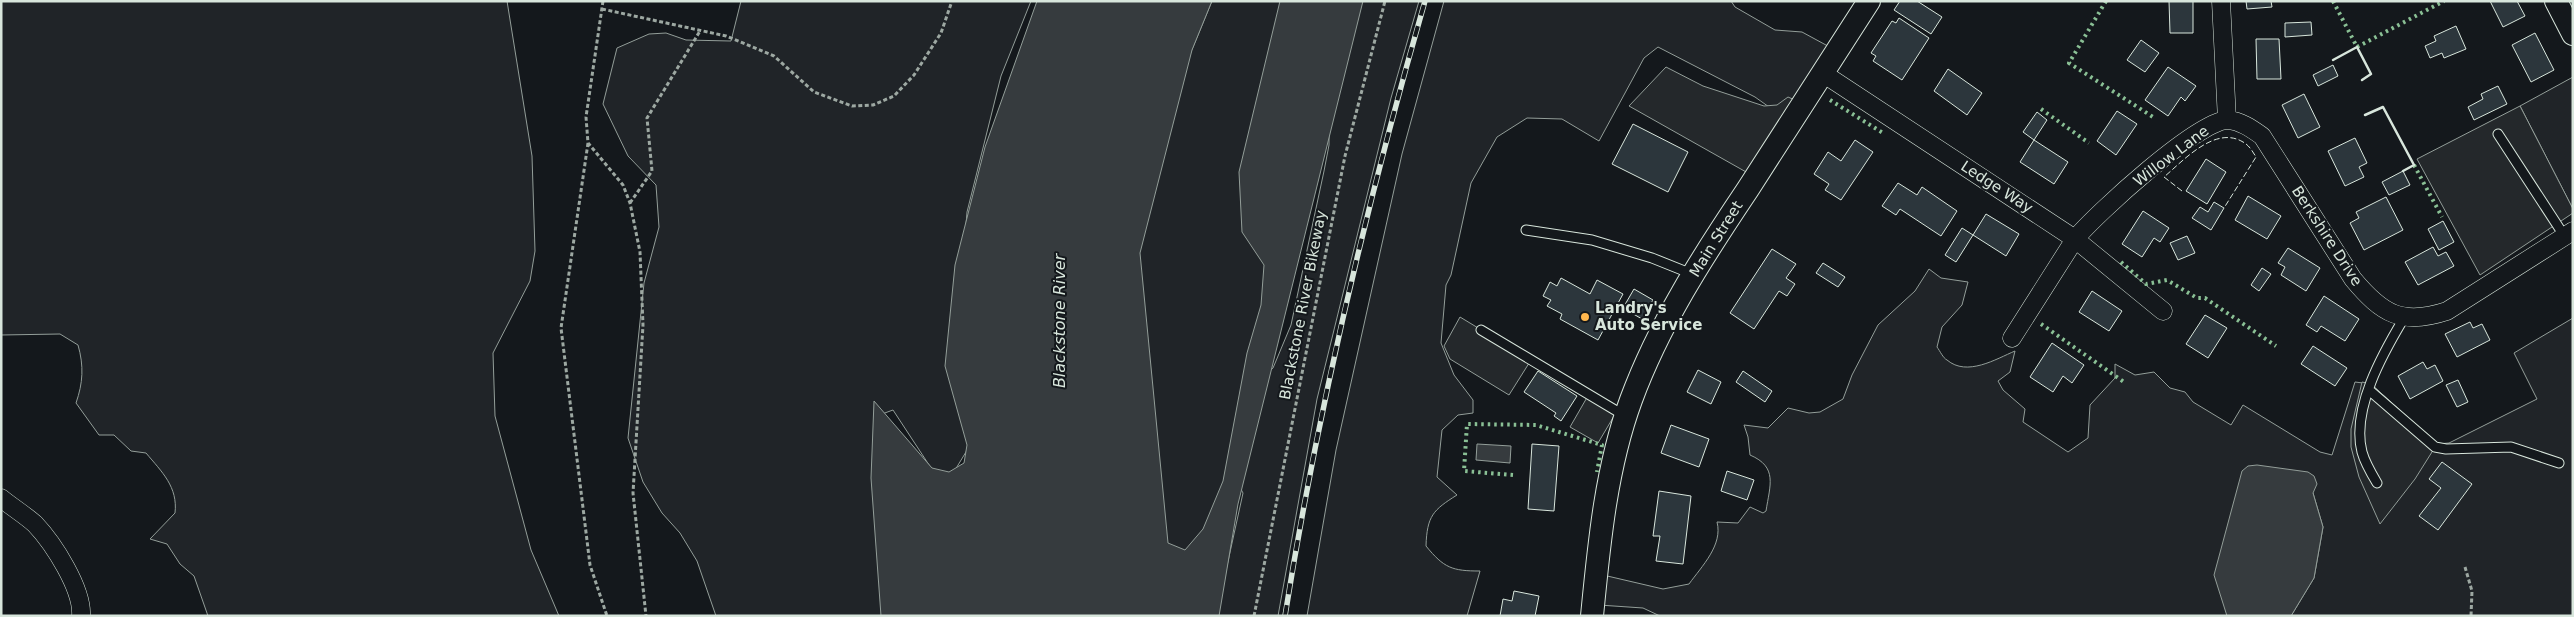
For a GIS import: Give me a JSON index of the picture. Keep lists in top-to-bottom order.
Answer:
{
  "streets": {
    "street": [
      "Willow Lane",
      "Ledge Way",
      "Berkshire Drive",
      "Main Street"
    ],
    "path": ["Blackstone River Bikeway"]
  },
  "crossings": [
    ["Willow Lane", "Ledge Way"],
    ["Willow Lane", "Berkshire Drive"],
    ["Ledge Way", "Main Street"]
  ],
  "water": ["Blackstone River"],
  "places": ["Landry's Auto Service"]
}
